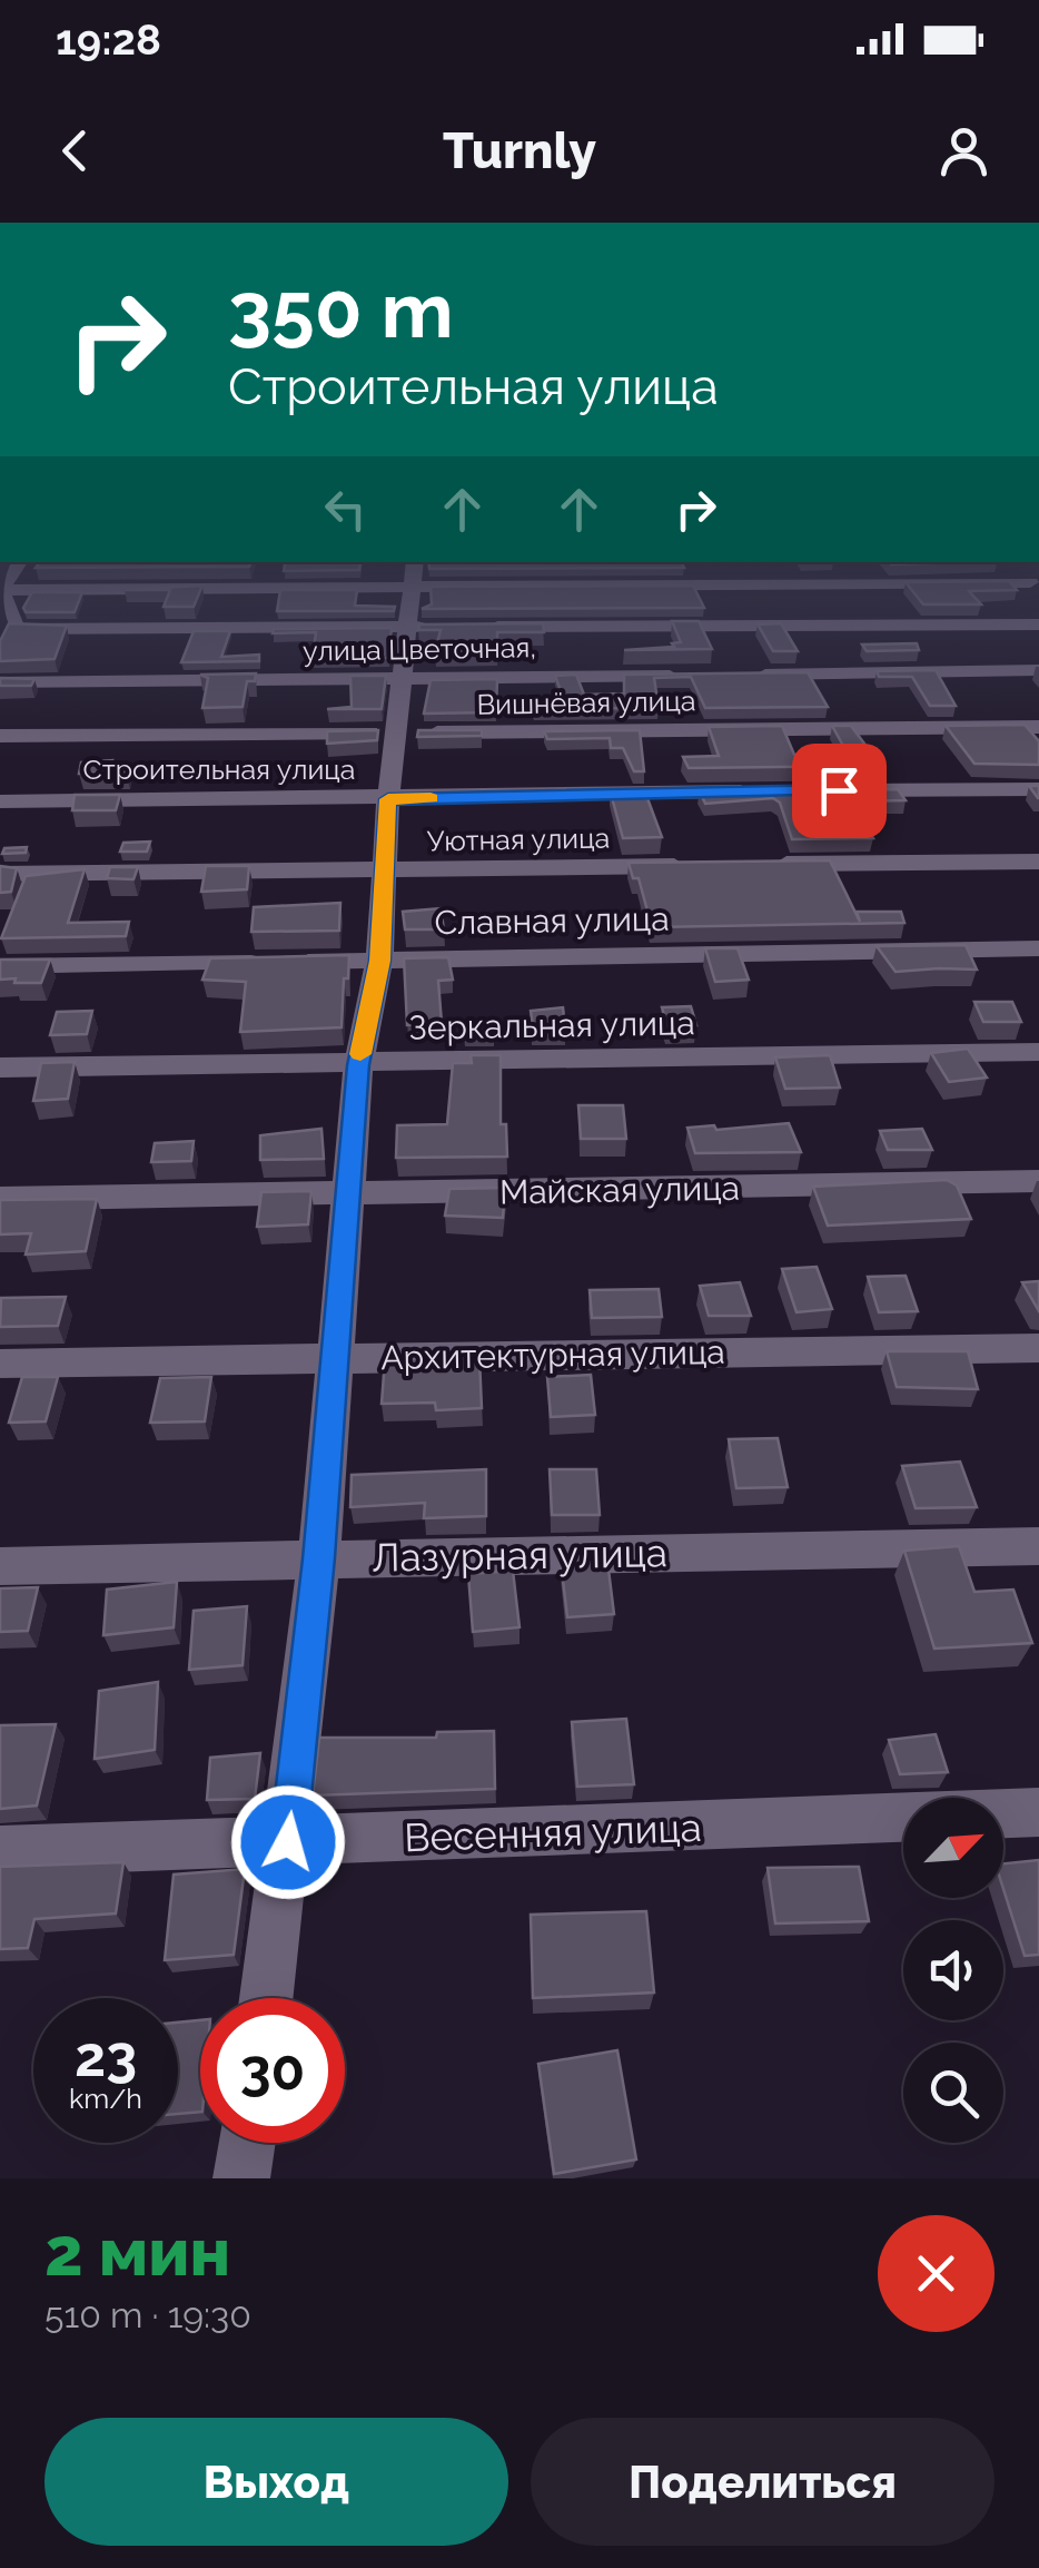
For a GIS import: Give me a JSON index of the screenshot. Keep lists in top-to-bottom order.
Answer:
{
  "streets": {
    "street": [
      "улица Цветочная,",
      "Вишнёвая улица",
      "Строительная улица",
      "Уютная улица",
      "Славная улица",
      "Зеркальная улица",
      "Майская улица",
      "Архитектурная улица",
      "Лазурная улица",
      "Весенняя улица"
    ]
  },
  "north": "top right",
  "page": {
    "status": "19:28",
    "header": "Turnly",
    "turn": ["350 m", "Строительная улица"],
    "speed": "23 km/h",
    "limit": "30",
    "heading": ["2 мин", "510 m · 19:30"],
    "buttons": ["Выход", "Поделиться"]
  }
}
